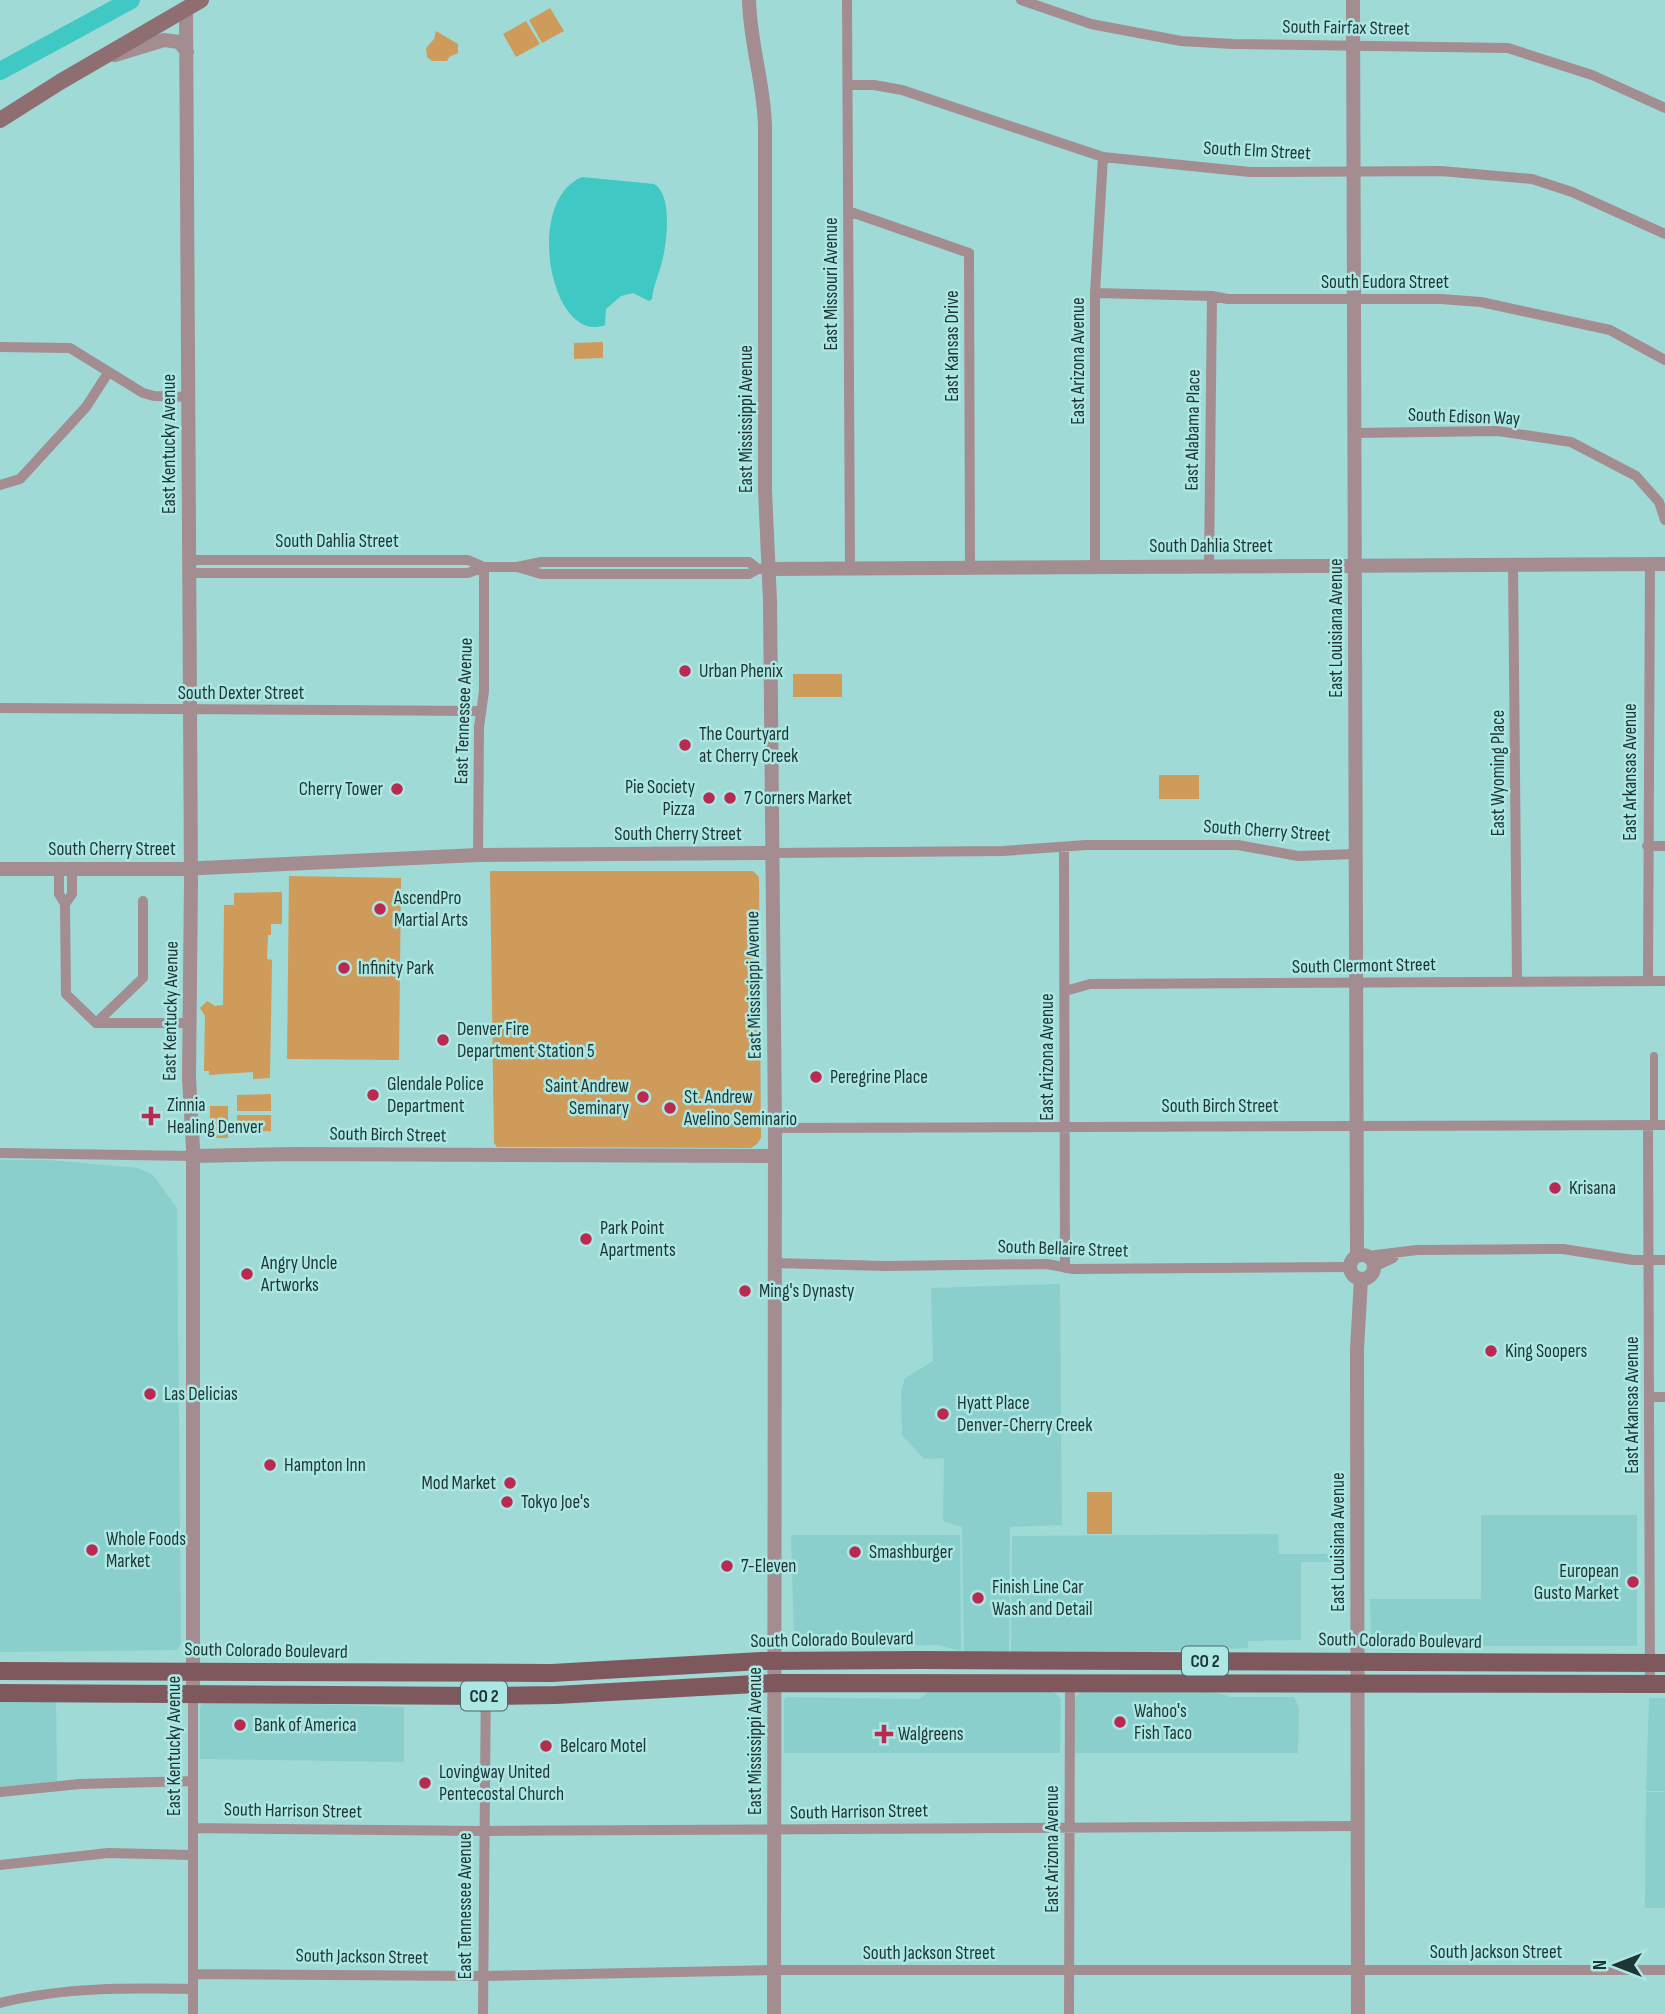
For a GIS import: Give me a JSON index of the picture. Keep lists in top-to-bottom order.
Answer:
{
  "streets": {
    "main road": ["South Colorado Boulevard", "CO 2"],
    "street": [
      "South Fairfax Street",
      "South Elm Street",
      "South Eudora Street",
      "East Missouri Avenue",
      "East Kansas Drive",
      "East Arizona Avenue",
      "South Edison Way",
      "East Mississippi Avenue",
      "East Alabama Place",
      "East Kentucky Avenue",
      "South Dahlia Street",
      "East Louisiana Avenue",
      "South Dexter Street",
      "East Tennessee Avenue",
      "East Arkansas Avenue",
      "East Wyoming Place",
      "South Cherry Street",
      "South Clermont Street",
      "South Birch Street",
      "South Bellaire Street",
      "South Harrison Street",
      "South Jackson Street"
    ]
  },
  "crossings": [
    ["South Fairfax Street", "East Louisiana Avenue"],
    ["South Elm Street", "East Missouri Avenue"],
    ["South Elm Street", "East Arizona Avenue"],
    ["South Elm Street", "East Louisiana Avenue"],
    ["South Eudora Street", "East Arizona Avenue"],
    ["South Eudora Street", "East Alabama Place"],
    ["South Eudora Street", "East Louisiana Avenue"],
    ["East Missouri Avenue", "East Kansas Drive"],
    ["East Missouri Avenue", "South Dahlia Street"],
    ["East Kansas Drive", "South Dahlia Street"],
    ["East Arizona Avenue", "South Dahlia Street"],
    ["East Arizona Avenue", "South Cherry Street"],
    ["East Arizona Avenue", "South Clermont Street"],
    ["East Arizona Avenue", "South Birch Street"],
    ["East Arizona Avenue", "South Bellaire Street"],
    ["East Arizona Avenue", "CO 2"],
    ["East Arizona Avenue", "South Harrison Street"],
    ["East Arizona Avenue", "South Jackson Street"],
    ["South Edison Way", "East Louisiana Avenue"],
    ["East Mississippi Avenue", "South Dahlia Street"],
    ["East Mississippi Avenue", "South Cherry Street"],
    ["East Mississippi Avenue", "South Birch Street"],
    ["East Mississippi Avenue", "South Bellaire Street"],
    ["East Mississippi Avenue", "South Colorado Boulevard"],
    ["East Mississippi Avenue", "CO 2"],
    ["East Mississippi Avenue", "South Harrison Street"],
    ["East Mississippi Avenue", "South Jackson Street"],
    ["East Alabama Place", "South Dahlia Street"],
    ["East Kentucky Avenue", "South Dahlia Street"],
    ["East Kentucky Avenue", "South Dexter Street"],
    ["East Kentucky Avenue", "South Cherry Street"],
    ["East Kentucky Avenue", "South Birch Street"],
    ["East Kentucky Avenue", "South Colorado Boulevard"],
    ["East Kentucky Avenue", "CO 2"],
    ["East Kentucky Avenue", "South Harrison Street"],
    ["East Kentucky Avenue", "South Jackson Street"],
    ["South Dahlia Street", "East Louisiana Avenue"],
    ["South Dahlia Street", "East Tennessee Avenue"],
    ["South Dahlia Street", "East Arkansas Avenue"],
    ["South Dahlia Street", "East Wyoming Place"],
    ["East Louisiana Avenue", "South Cherry Street"],
    ["East Louisiana Avenue", "South Clermont Street"],
    ["East Louisiana Avenue", "South Birch Street"],
    ["East Louisiana Avenue", "South Bellaire Street"],
    ["East Louisiana Avenue", "South Colorado Boulevard"],
    ["East Louisiana Avenue", "CO 2"],
    ["East Louisiana Avenue", "South Harrison Street"],
    ["East Louisiana Avenue", "South Jackson Street"],
    ["South Dexter Street", "East Tennessee Avenue"],
    ["East Tennessee Avenue", "South Cherry Street"],
    ["East Tennessee Avenue", "South Colorado Boulevard"],
    ["East Tennessee Avenue", "CO 2"],
    ["East Tennessee Avenue", "South Harrison Street"],
    ["East Tennessee Avenue", "South Jackson Street"],
    ["East Arkansas Avenue", "South Clermont Street"],
    ["East Arkansas Avenue", "South Birch Street"],
    ["East Arkansas Avenue", "South Colorado Boulevard"],
    ["East Arkansas Avenue", "CO 2"],
    ["East Wyoming Place", "South Clermont Street"]
  ],
  "places": {
    "other": [
      "Urban Phenix",
      "The Courtyard at Cherry Creek",
      "Cherry Tower",
      "Pie Society Pizza",
      "7 Corners Market",
      "AscendPro Martial Arts",
      "Infinity Park",
      "Denver Fire Department Station 5",
      "Peregrine Place",
      "Glendale Police Department",
      "Saint Andrew Seminary",
      "St. Andrew Avelino Seminario",
      "Krisana",
      "Park Point Apartments",
      "Angry Uncle Artworks",
      "Ming's Dynasty",
      "King Soopers",
      "Las Delicias",
      "Hyatt Place Denver-Cherry Creek",
      "Hampton Inn",
      "Mod Market",
      "Tokyo Joe's",
      "Whole Foods Market",
      "Smashburger",
      "7-Eleven",
      "European Gusto Market",
      "Finish Line Car Wash and Detail",
      "Wahoo's Fish Taco",
      "Bank of America",
      "Belcaro Motel",
      "Lovingway United Pentecostal Church"
    ],
    "health": ["Zinnia Healing Denver", "Walgreens"]
  },
  "north": "left"
}
